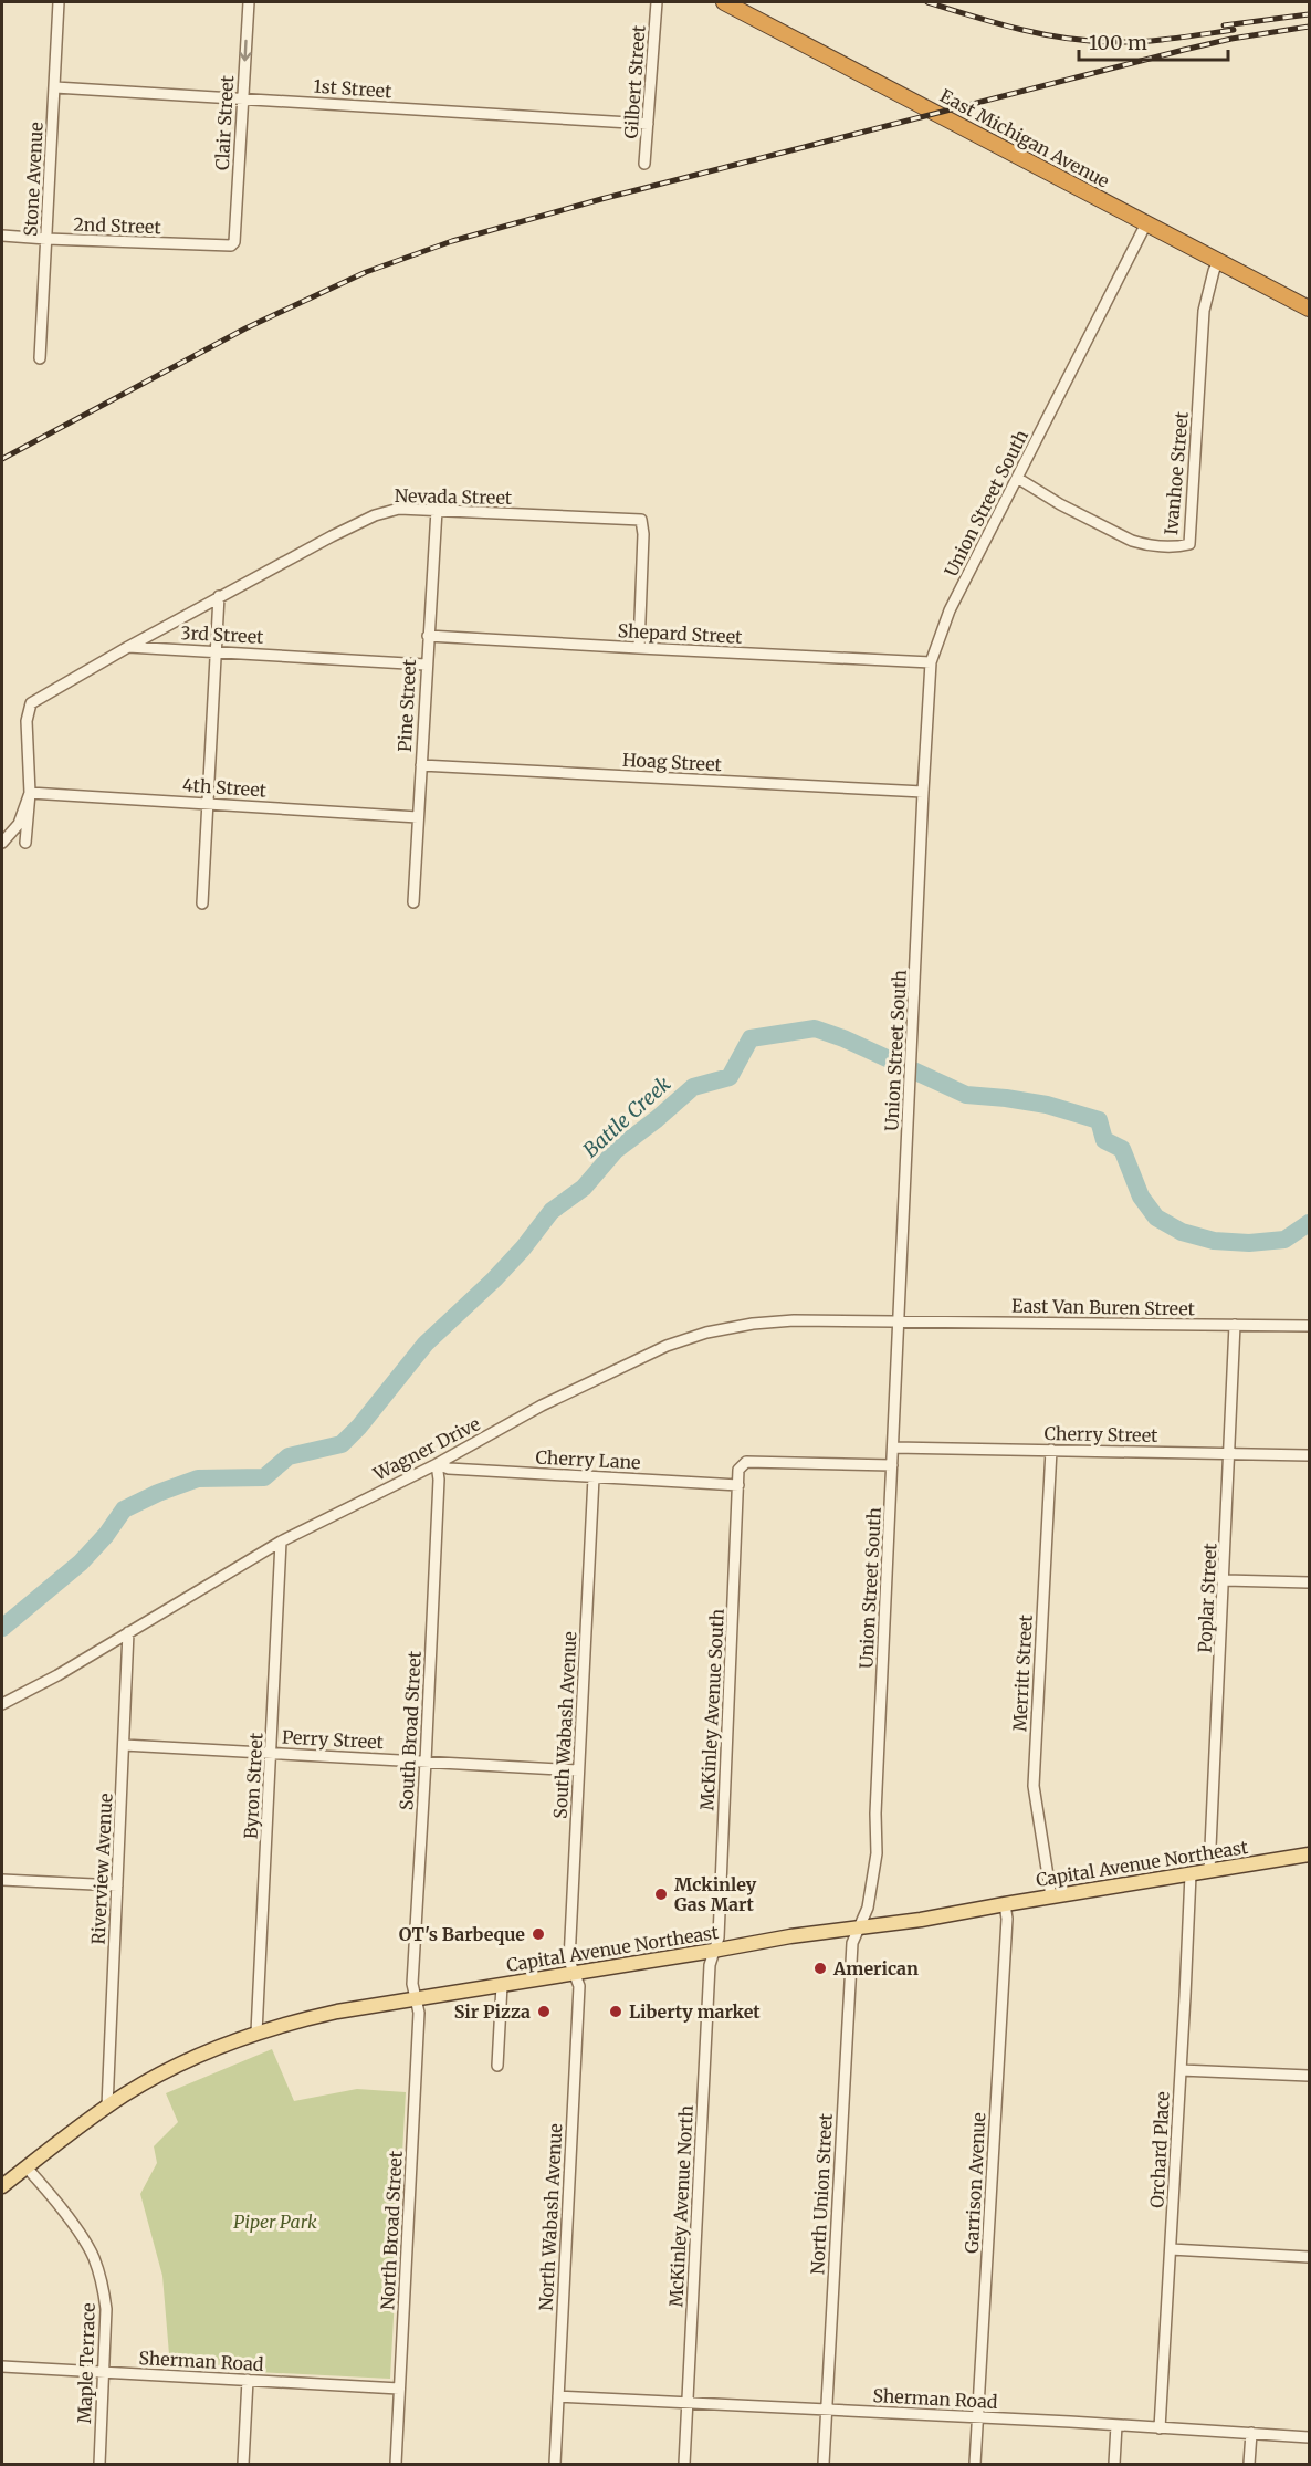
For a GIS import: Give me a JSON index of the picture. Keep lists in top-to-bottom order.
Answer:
{
  "streets": {
    "highway": ["East Michigan Avenue"],
    "main road": ["Capital Avenue Northeast"],
    "street": [
      "Gilbert Street",
      "1st Street",
      "Clair Street",
      "Stone Avenue",
      "2nd Street",
      "Ivanhoe Street",
      "Nevada Street",
      "Union Street South",
      "Shepard Street",
      "3rd Street",
      "Pine Street",
      "Hoag Street",
      "4th Street",
      "East Van Buren Street",
      "Cherry Street",
      "Wagner Drive",
      "Cherry Lane",
      "Poplar Street",
      "Merritt Street",
      "McKinley Avenue South",
      "South Wabash Avenue",
      "South Broad Street",
      "Perry Street",
      "Byron Street",
      "Riverview Avenue",
      "Orchard Place",
      "Garrison Avenue",
      "North Union Street",
      "McKinley Avenue North",
      "North Wabash Avenue",
      "North Broad Street",
      "Sherman Road",
      "Maple Terrace"
    ]
  },
  "crossings": [
    ["Gilbert Street", "1st Street"],
    ["1st Street", "Clair Street"],
    ["1st Street", "Stone Avenue"],
    ["Clair Street", "2nd Street"],
    ["East Michigan Avenue", "Ivanhoe Street"],
    ["East Michigan Avenue", "Union Street South"],
    ["Stone Avenue", "2nd Street"],
    ["Ivanhoe Street", "Union Street South"],
    ["Nevada Street", "Shepard Street"],
    ["Nevada Street", "3rd Street"],
    ["Nevada Street", "Pine Street"],
    ["Union Street South", "Shepard Street"],
    ["Union Street South", "Hoag Street"],
    ["Union Street South", "East Van Buren Street"],
    ["Union Street South", "Cherry Street"],
    ["Union Street South", "Wagner Drive"],
    ["Union Street South", "McKinley Avenue South"],
    ["Union Street South", "Capital Avenue Northeast"],
    ["Union Street South", "North Union Street"],
    ["Shepard Street", "Pine Street"],
    ["3rd Street", "Pine Street"],
    ["Pine Street", "Hoag Street"],
    ["Pine Street", "4th Street"],
    ["East Van Buren Street", "Wagner Drive"],
    ["East Van Buren Street", "Poplar Street"],
    ["Cherry Street", "Poplar Street"],
    ["Cherry Street", "Merritt Street"],
    ["Wagner Drive", "Cherry Lane"],
    ["Wagner Drive", "South Broad Street"],
    ["Wagner Drive", "Byron Street"],
    ["Wagner Drive", "Riverview Avenue"],
    ["Cherry Lane", "McKinley Avenue South"],
    ["Cherry Lane", "South Wabash Avenue"],
    ["Cherry Lane", "South Broad Street"],
    ["Poplar Street", "Capital Avenue Northeast"],
    ["Merritt Street", "Capital Avenue Northeast"],
    ["McKinley Avenue South", "Capital Avenue Northeast"],
    ["McKinley Avenue South", "McKinley Avenue North"],
    ["South Wabash Avenue", "Perry Street"],
    ["South Wabash Avenue", "Capital Avenue Northeast"],
    ["South Wabash Avenue", "North Wabash Avenue"],
    ["South Broad Street", "Perry Street"],
    ["South Broad Street", "Capital Avenue Northeast"],
    ["South Broad Street", "North Broad Street"],
    ["Perry Street", "Byron Street"],
    ["Perry Street", "Riverview Avenue"],
    ["Byron Street", "Capital Avenue Northeast"],
    ["Capital Avenue Northeast", "Riverview Avenue"],
    ["Capital Avenue Northeast", "Orchard Place"],
    ["Capital Avenue Northeast", "Garrison Avenue"],
    ["Capital Avenue Northeast", "North Union Street"],
    ["Capital Avenue Northeast", "McKinley Avenue North"],
    ["Capital Avenue Northeast", "North Wabash Avenue"],
    ["Capital Avenue Northeast", "North Broad Street"],
    ["Capital Avenue Northeast", "Maple Terrace"],
    ["Orchard Place", "Sherman Road"],
    ["Garrison Avenue", "Sherman Road"],
    ["North Union Street", "Sherman Road"],
    ["McKinley Avenue North", "Sherman Road"],
    ["North Wabash Avenue", "Sherman Road"],
    ["North Broad Street", "Sherman Road"],
    ["Sherman Road", "Maple Terrace"]
  ],
  "one_way": ["Clair Street"],
  "water": ["Battle Creek"],
  "parks": ["Piper Park"],
  "places": [
    "Mckinley Gas Mart",
    "OT's Barbeque",
    "American",
    "Sir Pizza",
    "Liberty market"
  ],
  "scale_bar": "100 m"
}
